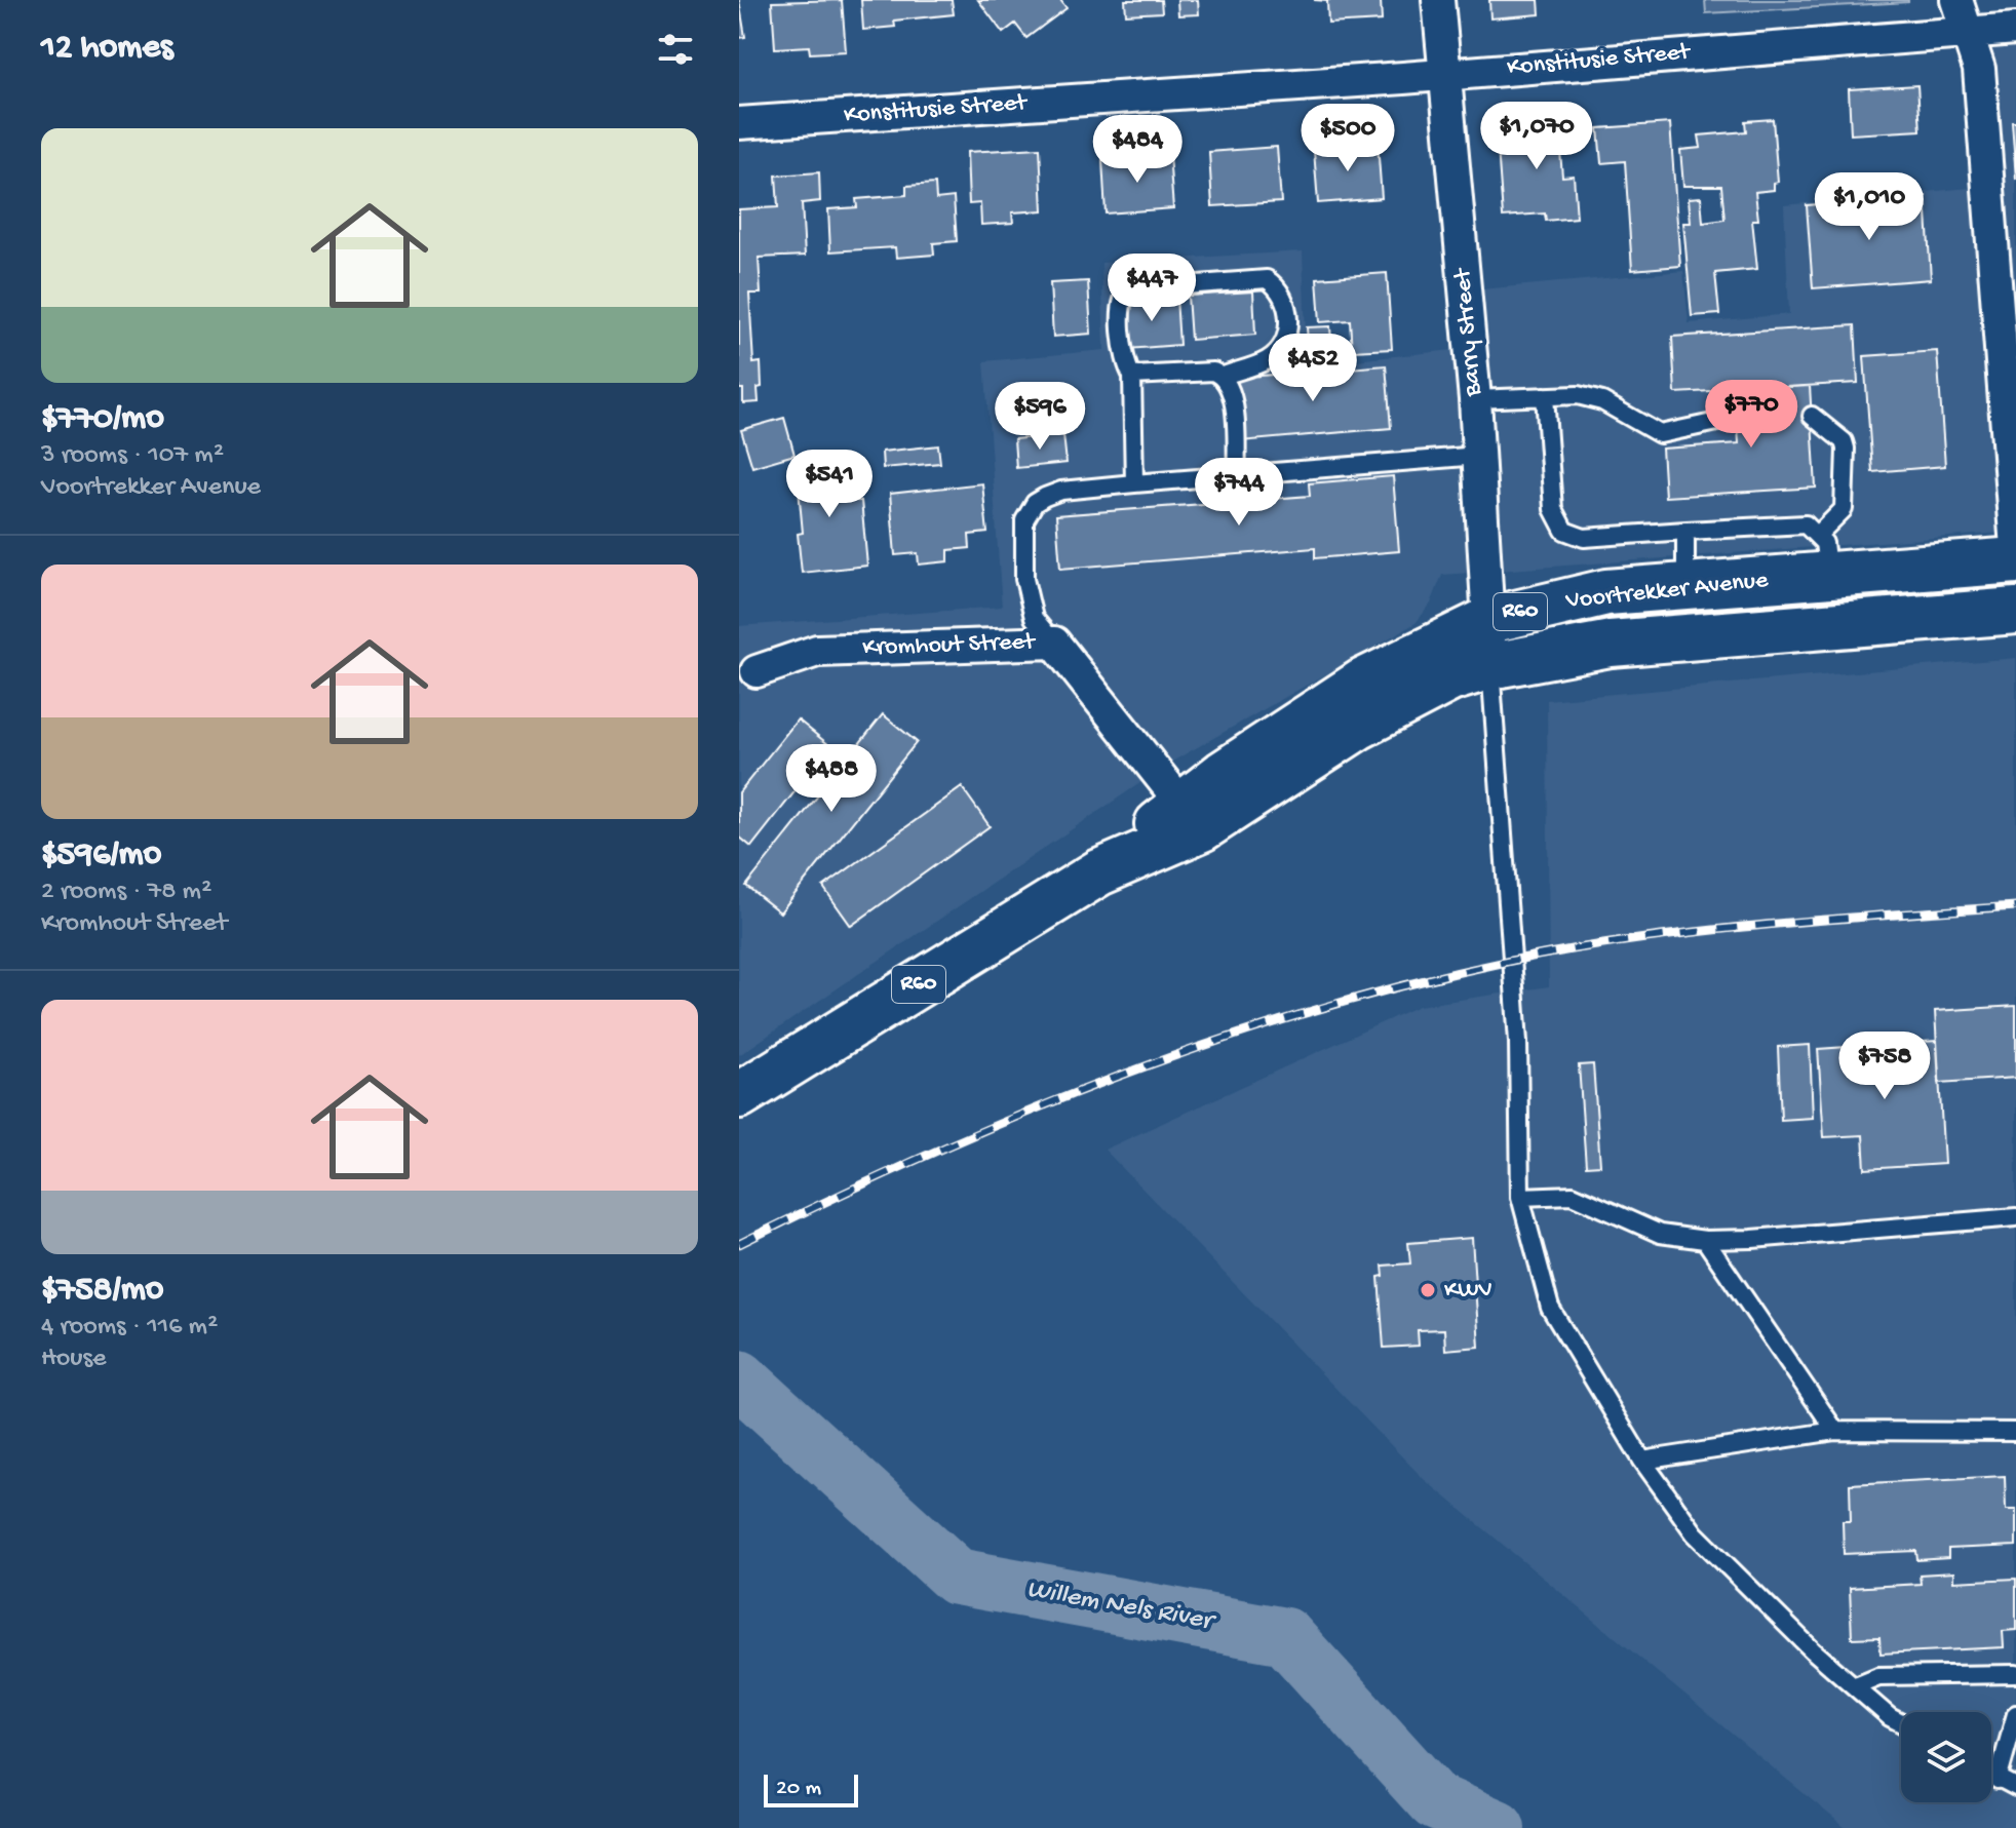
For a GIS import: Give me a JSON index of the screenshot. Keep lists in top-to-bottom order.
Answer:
{
  "streets": {
    "main road": ["Voortrekker Avenue", "R60"],
    "street": ["Konstitusie Street", "Barry Street", "Kromhout Street"]
  },
  "crossings": [
    ["Konstitusie Street", "Barry Street"],
    ["Barry Street", "Voortrekker Avenue"],
    ["Voortrekker Avenue", "Kromhout Street"]
  ],
  "water": ["Willem Nels River"],
  "places": ["KWV"],
  "scale_bar": "20 m",
  "page": {
    "heading": "12 homes",
    "list": [
      {
        "name": "$770/mo",
        "note": "3 rooms · 107 m² · Voortrekker Avenue"
      },
      {
        "name": "$596/mo",
        "note": "2 rooms · 78 m² · Kromhout Street"
      },
      {
        "name": "$758/mo",
        "note": "4 rooms · 116 m² · House"
      }
    ],
    "price": [
      "$1,070",
      "$500",
      "$484",
      "$1,010",
      "$447",
      "$452",
      "$770",
      "$596",
      "$541",
      "$744",
      "$488",
      "$758"
    ],
    "scale": "20 m"
  }
}
